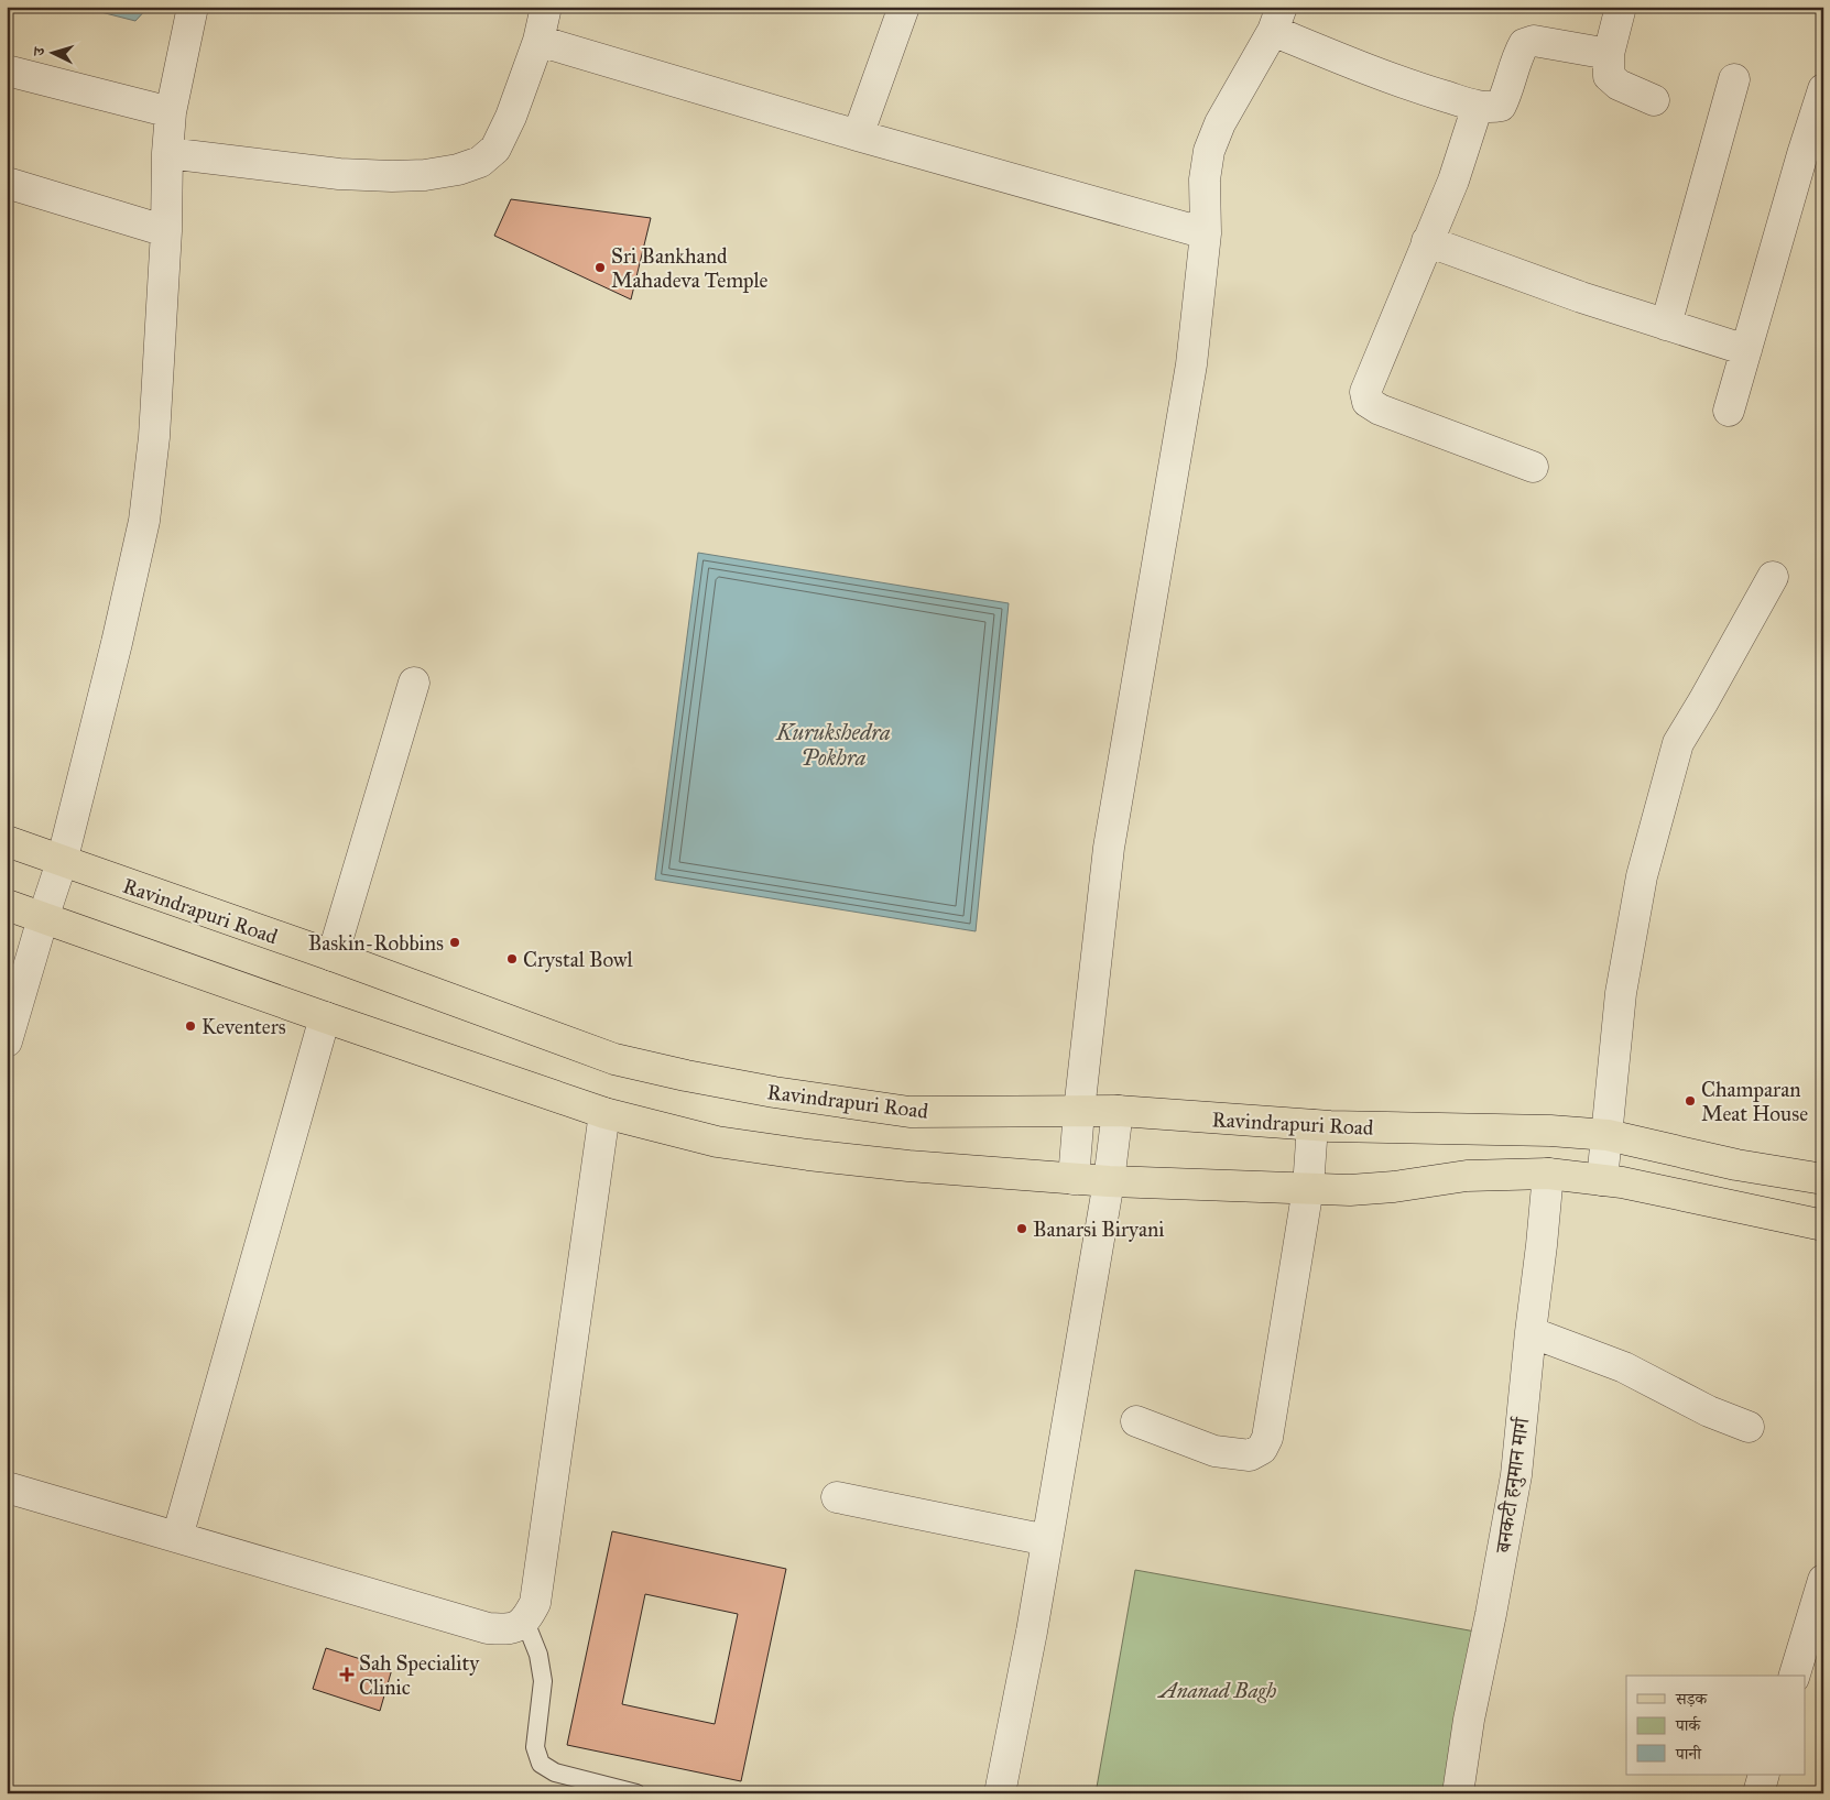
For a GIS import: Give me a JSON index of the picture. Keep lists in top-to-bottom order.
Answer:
{
  "streets": {
    "main road": ["Ravindrapuri Road"],
    "street": ["बनकटी हनुमान मार्ग"]
  },
  "water": ["Kurukshedra Pokhra"],
  "parks": ["Ananad Bagh"],
  "places": {
    "other": [
      "Sri Bankhand Mahadeva Temple",
      "Baskin-Robbins",
      "Crystal Bowl",
      "Keventers",
      "Champaran Meat House",
      "Banarsi Biryani"
    ],
    "health": ["Sah Speciality Clinic"]
  },
  "legend": ["सड़क", "पार्क", "पानी"],
  "north": "left"
}
